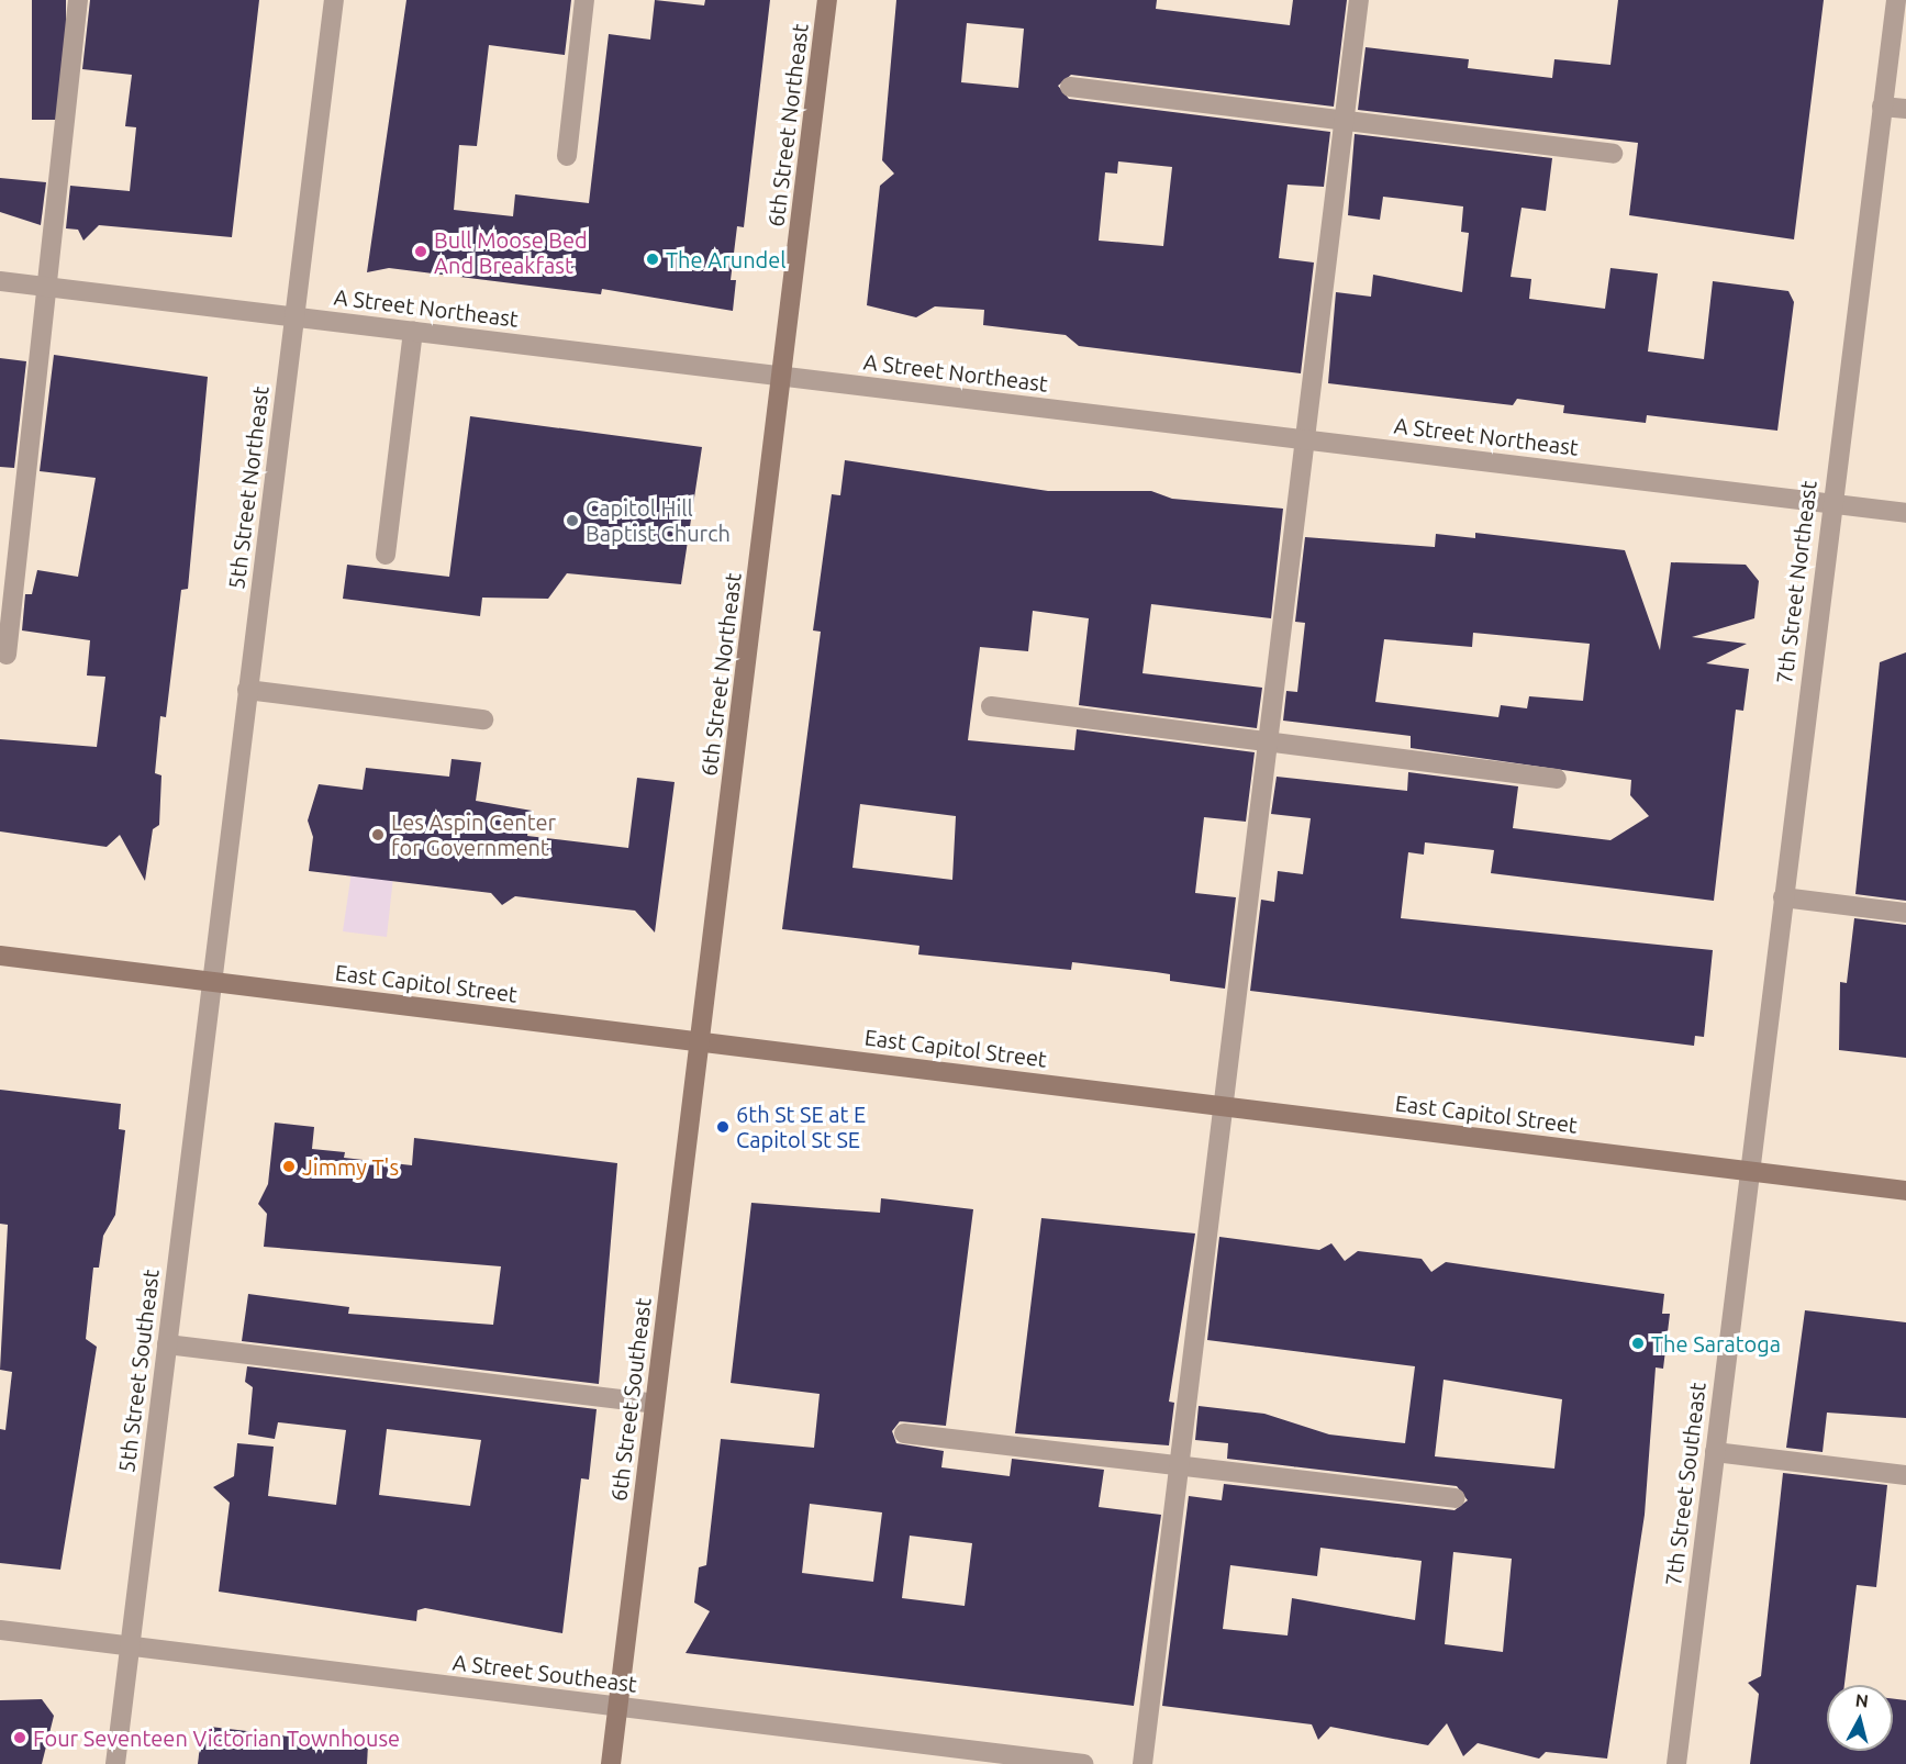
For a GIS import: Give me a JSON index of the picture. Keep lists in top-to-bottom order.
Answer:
{
  "streets": {
    "main road": ["6th Street Northeast", "East Capitol Street", "6th Street Southeast"],
    "street": [
      "A Street Northeast",
      "5th Street Northeast",
      "7th Street Northeast",
      "5th Street Southeast",
      "7th Street Southeast",
      "A Street Southeast"
    ]
  },
  "crossings": [
    ["6th Street Northeast", "A Street Northeast"],
    ["6th Street Northeast", "East Capitol Street"],
    ["6th Street Northeast", "6th Street Southeast"],
    ["A Street Northeast", "5th Street Northeast"],
    ["A Street Northeast", "7th Street Northeast"],
    ["5th Street Northeast", "East Capitol Street"],
    ["5th Street Northeast", "5th Street Southeast"],
    ["7th Street Northeast", "East Capitol Street"],
    ["7th Street Northeast", "7th Street Southeast"],
    ["East Capitol Street", "5th Street Southeast"],
    ["East Capitol Street", "6th Street Southeast"],
    ["East Capitol Street", "7th Street Southeast"],
    ["5th Street Southeast", "A Street Southeast"],
    ["6th Street Southeast", "A Street Southeast"]
  ],
  "places": [
    "Bull Moose Bed And Breakfast",
    "The Arundel",
    "Capitol Hill Baptist Church",
    "Les Aspin Center for Government",
    "6th St SE at E Capitol St SE",
    "Jimmy T's",
    "The Saratoga",
    "Four Seventeen Victorian Townhouse"
  ],
  "north": "top"
}
